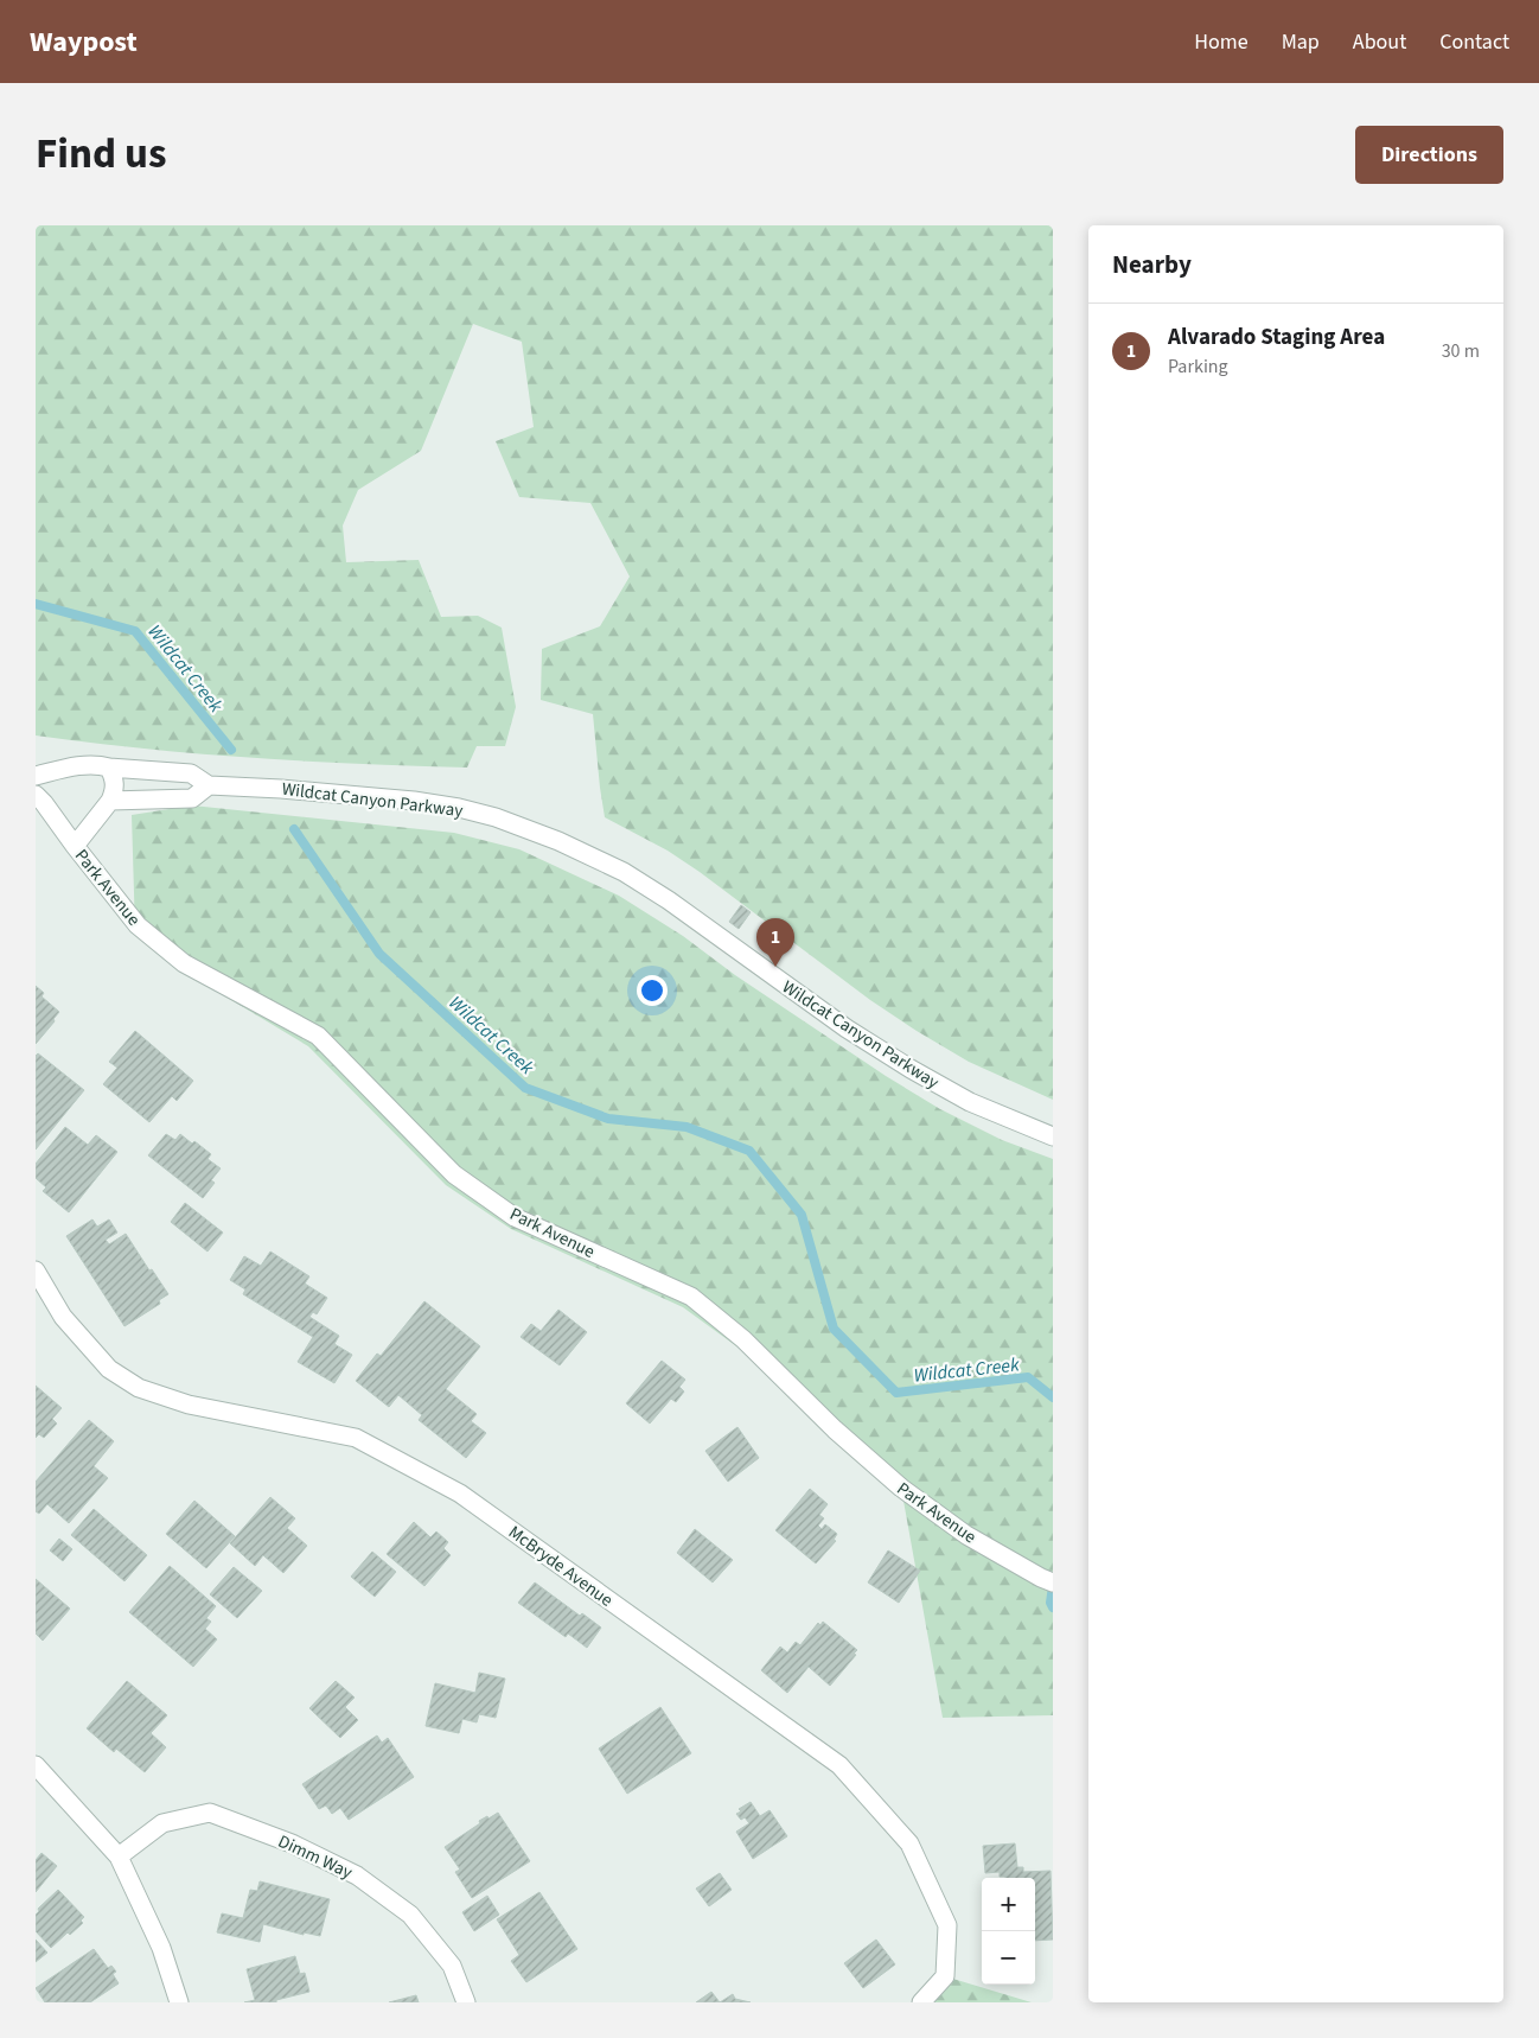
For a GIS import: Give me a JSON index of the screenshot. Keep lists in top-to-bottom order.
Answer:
{
  "streets": {
    "street": [
      "Wildcat Canyon Parkway",
      "Park Avenue",
      "McBryde Avenue",
      "Dimm Way"
    ]
  },
  "water": ["Wildcat Creek"],
  "page": {
    "header": "Waypost",
    "nav": [
      "Home",
      "Map",
      "About",
      "Contact"
    ],
    "title": "Find us",
    "buttons": "Directions",
    "heading": "Nearby",
    "list": [
      {
        "mark": "1",
        "name": "Alvarado Staging Area",
        "note": "Parking",
        "value": "30 m"
      }
    ],
    "pins": "1",
    "map_buttons": ["+", "−"]
  }
}
